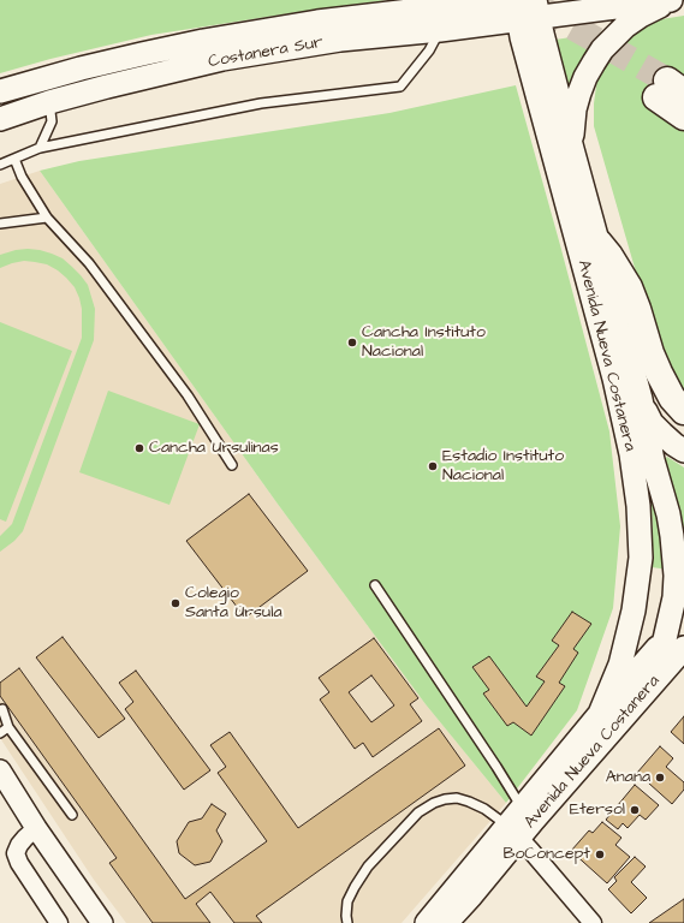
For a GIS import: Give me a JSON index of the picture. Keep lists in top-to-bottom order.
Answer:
{
  "streets": {
    "main road": ["Costanera Sur", "Avenida Nueva Costanera"]
  },
  "crossings": [
    ["Costanera Sur", "Avenida Nueva Costanera"]
  ],
  "places": [
    "Cancha Instituto Nacional",
    "Cancha Ursulinas",
    "Estadio Instituto Nacional",
    "Colegio Santa Úrsula",
    "Anana",
    "Etersol",
    "BoConcept"
  ]
}
